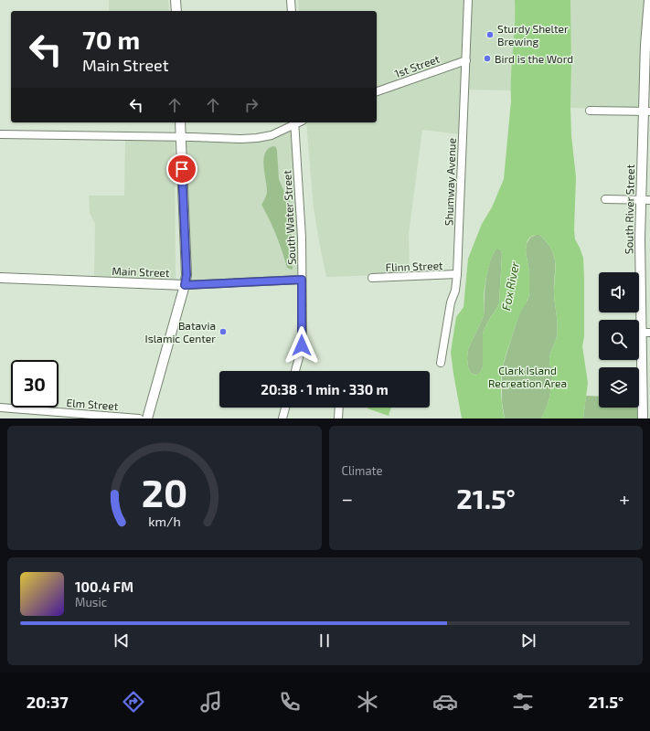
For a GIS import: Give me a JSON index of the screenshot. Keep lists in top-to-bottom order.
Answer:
{
  "streets": {
    "main road": ["South River Street", "Main Street"],
    "street": [
      "1st Street",
      "Shumway Avenue",
      "South Water Street",
      "Flinn Street",
      "Elm Street"
    ]
  },
  "crossings": [
    ["1st Street", "Shumway Avenue"],
    ["Shumway Avenue", "Flinn Street"],
    ["South Water Street", "Main Street"]
  ],
  "water": ["Fox River"],
  "parks": ["Clark Island Recreation Area"],
  "places": ["Sturdy Shelter Brewing", "Bird is the Word", "Batavia Islamic Center"],
  "page": {
    "turn": ["70 m", "Main Street"],
    "limit": "30",
    "trip": "20:38 · 1 min · 330 m",
    "tile": "Climate",
    "heat": ["−", "21.5°", "+"],
    "song": ["100.4 FM", "Music"],
    "tabs": ["20:37", "21.5°"],
    "gauge": ["20", "km/h"]
  }
}
